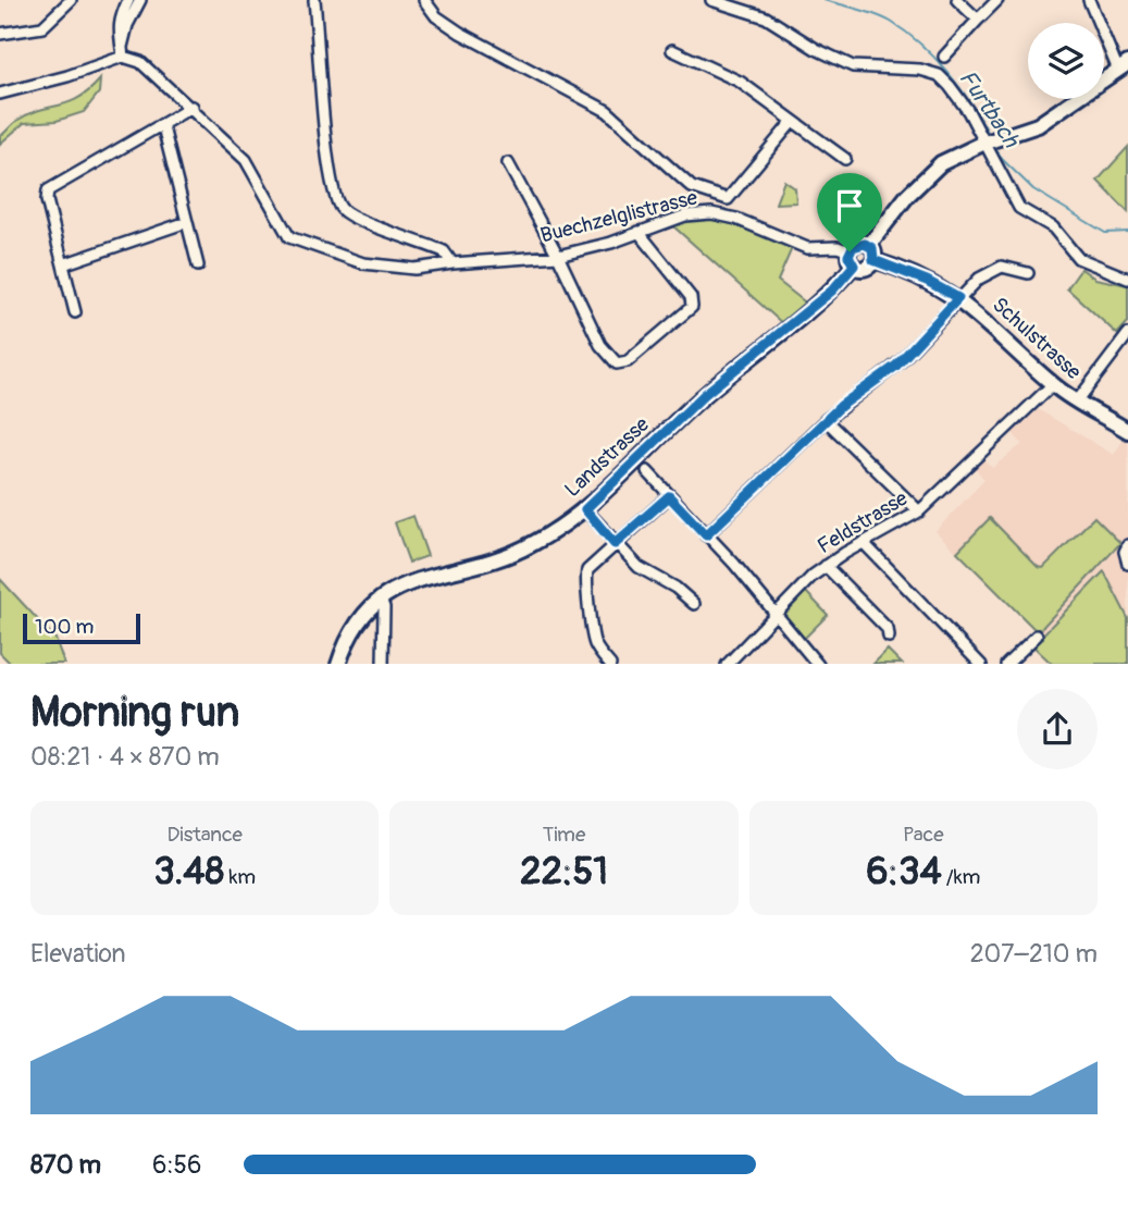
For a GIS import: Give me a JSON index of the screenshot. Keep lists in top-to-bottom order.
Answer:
{
  "streets": {
    "main road": ["Schulstrasse", "Landstrasse"],
    "street": ["Buechzelglistrasse", "Feldstrasse"]
  },
  "crossings": [
    ["Buechzelglistrasse", "Schulstrasse"],
    ["Buechzelglistrasse", "Landstrasse"],
    ["Schulstrasse", "Landstrasse"],
    ["Schulstrasse", "Feldstrasse"]
  ],
  "water": ["Furtbach"],
  "scale_bar": "100 m",
  "page": {
    "scale": "100 m",
    "heading": ["Morning run", "08:21 · 4 × 870 m"],
    "stats": [
      ["Distance", "3.48 km"],
      ["Time", "22:51"],
      ["Pace", "6:34 /km"]
    ],
    "chart": ["Elevation", "207–210 m"],
    "list": [
      {
        "name": "870 m",
        "note": "6:56"
      }
    ]
  }
}
